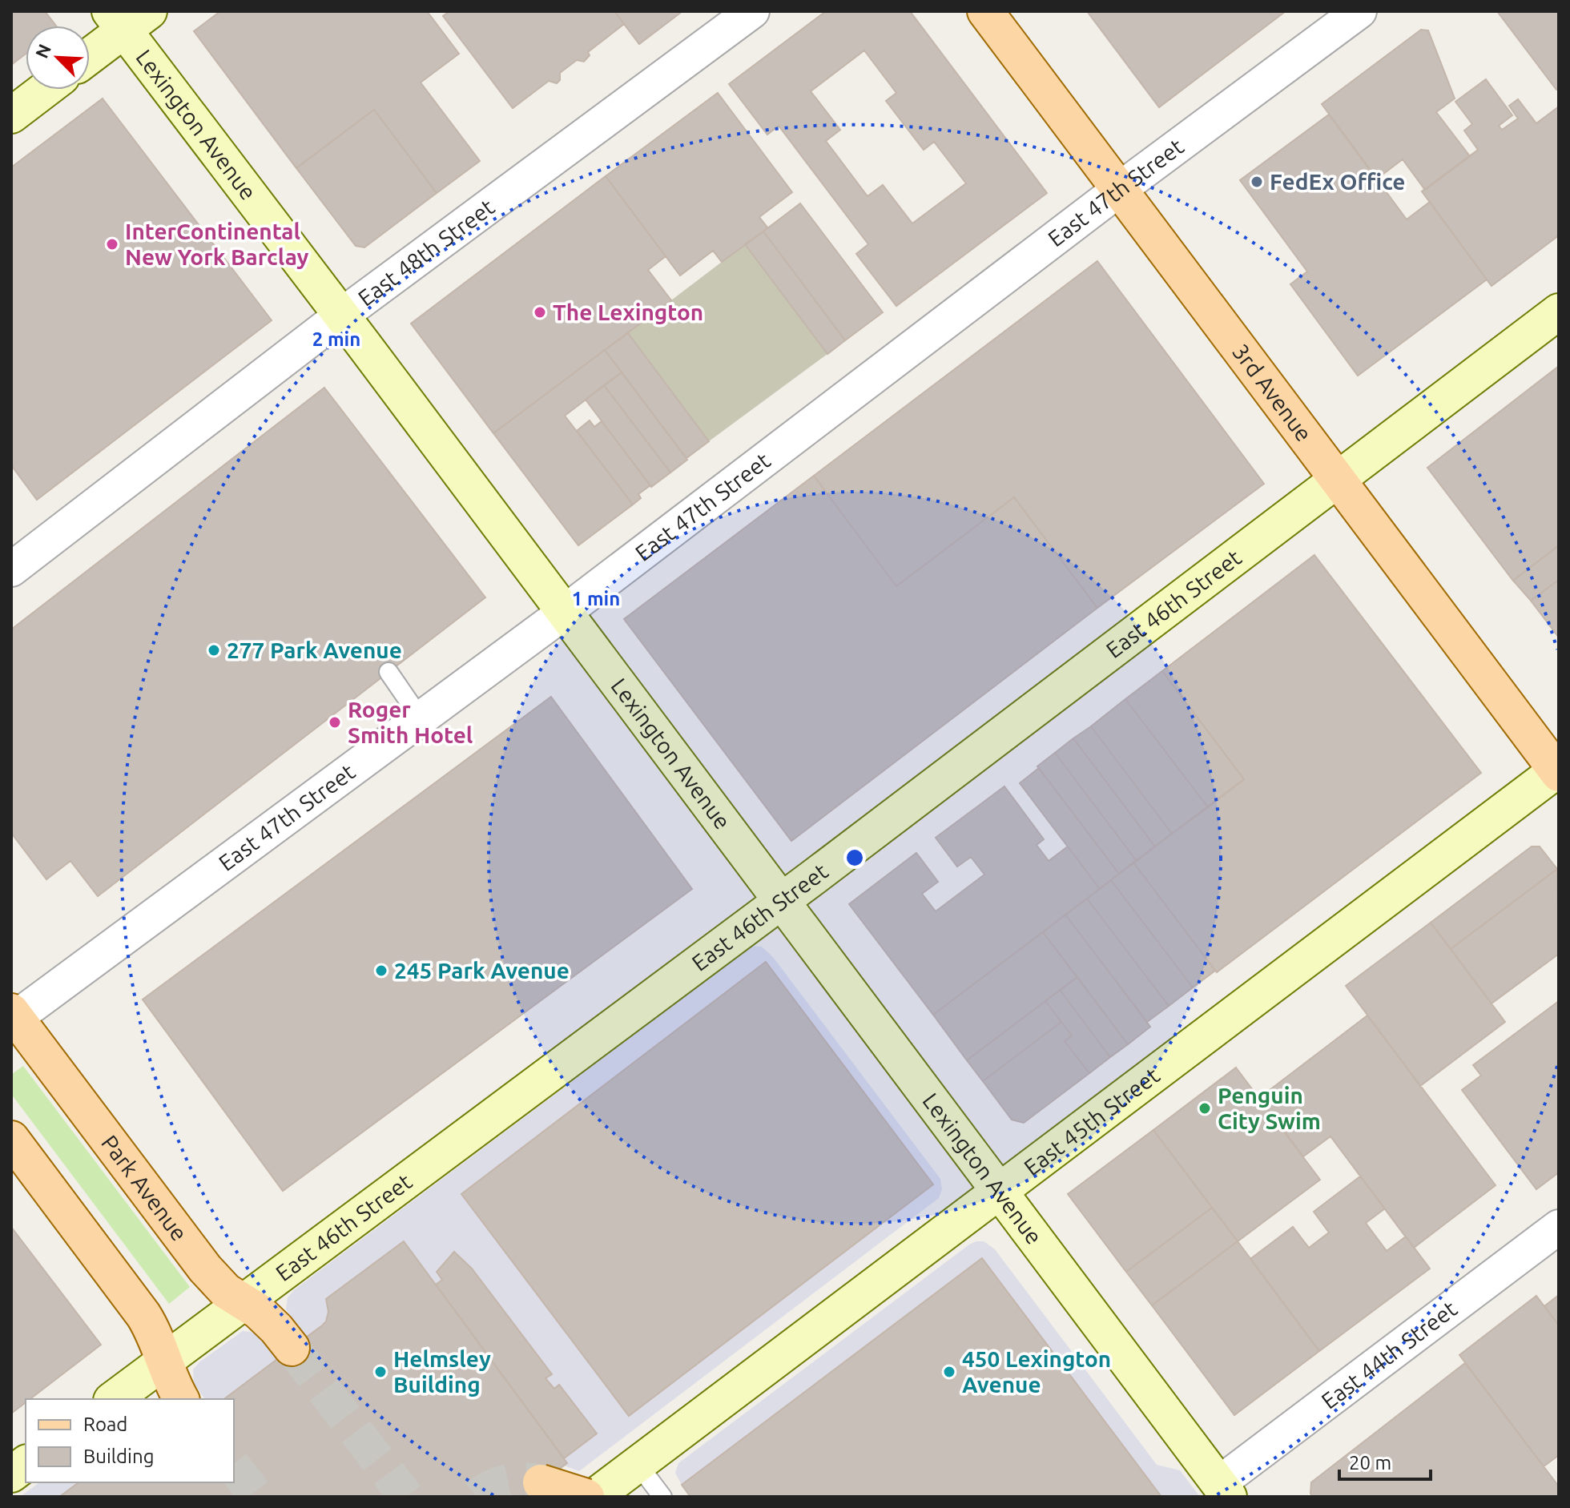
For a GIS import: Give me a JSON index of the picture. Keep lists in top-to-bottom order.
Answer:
{
  "streets": {
    "main road": [
      "Lexington Avenue",
      "3rd Avenue",
      "East 46th Street",
      "East 45th Street",
      "Park Avenue"
    ],
    "street": ["East 47th Street", "East 48th Street", "East 44th Street"]
  },
  "crossings": [
    ["Lexington Avenue", "East 47th Street"],
    ["Lexington Avenue", "East 48th Street"],
    ["Lexington Avenue", "East 46th Street"],
    ["Lexington Avenue", "East 45th Street"],
    ["Lexington Avenue", "East 44th Street"],
    ["East 47th Street", "3rd Avenue"],
    ["East 47th Street", "Park Avenue"],
    ["3rd Avenue", "East 46th Street"],
    ["3rd Avenue", "East 45th Street"],
    ["East 46th Street", "Park Avenue"]
  ],
  "places": [
    "FedEx Office",
    "InterContinental New York Barclay",
    "The Lexington",
    "277 Park Avenue",
    "Roger Smith Hotel",
    "245 Park Avenue",
    "Penguin City Swim",
    "Helmsley Building",
    "450 Lexington Avenue"
  ],
  "legend": ["Road", "Building"],
  "scale_bar": "20 m",
  "north": "top left",
  "rings": ["2 min", "1 min"]
}
